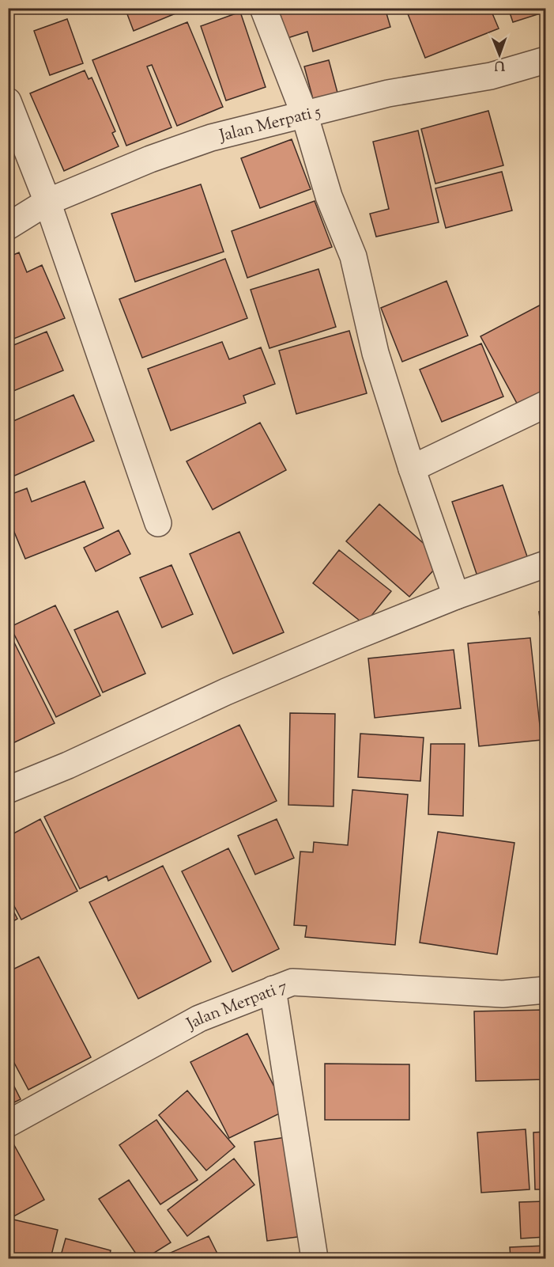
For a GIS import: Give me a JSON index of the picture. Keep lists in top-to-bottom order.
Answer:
{
  "streets": {
    "street": ["Jalan Merpati 5", "Jalan Merpati 7"]
  },
  "north": "bottom"
}
